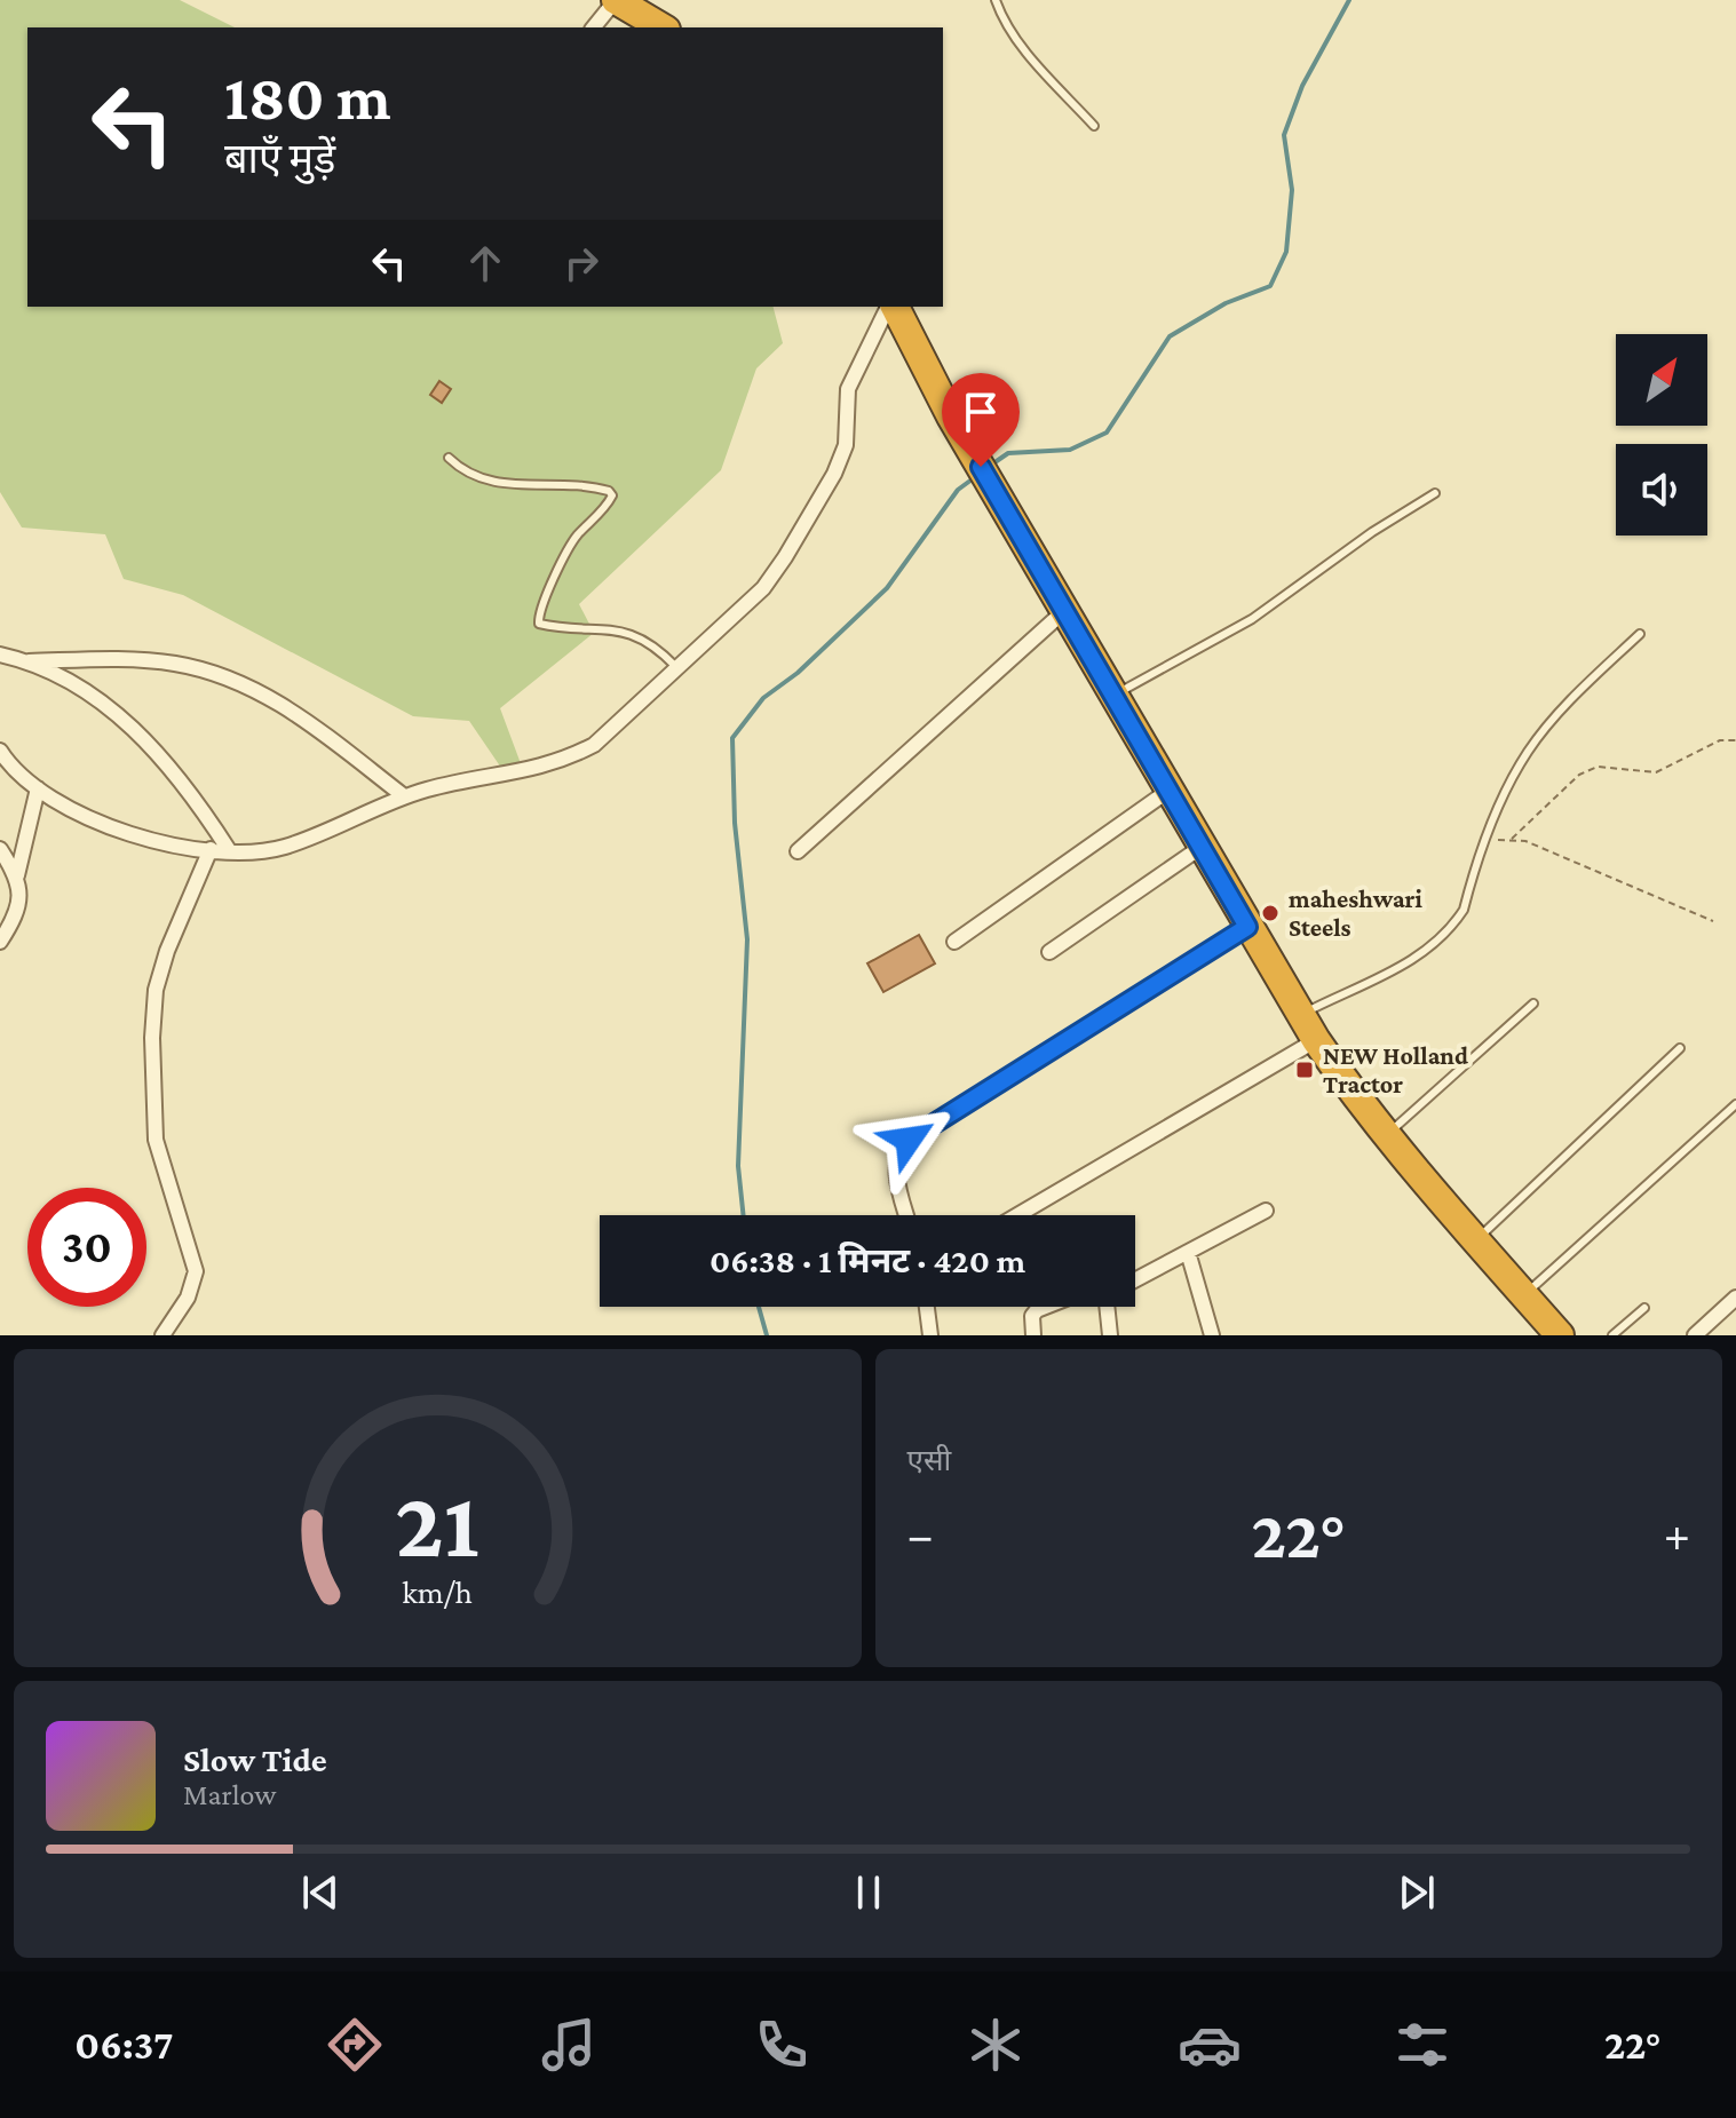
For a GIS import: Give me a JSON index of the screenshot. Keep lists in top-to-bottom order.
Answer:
{
  "places": {
    "other": ["maheshwari Steels"],
    "transit": ["NEW Holland Tractor"]
  },
  "north": "top right",
  "page": {
    "turn": ["180 m", "बाएँ मुड़ें"],
    "limit": "30",
    "trip": "06:38 · 1 मिनट · 420 m",
    "tile": "एसी",
    "heat": ["−", "22°", "+"],
    "song": ["Slow Tide", "Marlow"],
    "tabs": ["06:37", "22°"],
    "gauge": ["21", "km/h"]
  }
}
